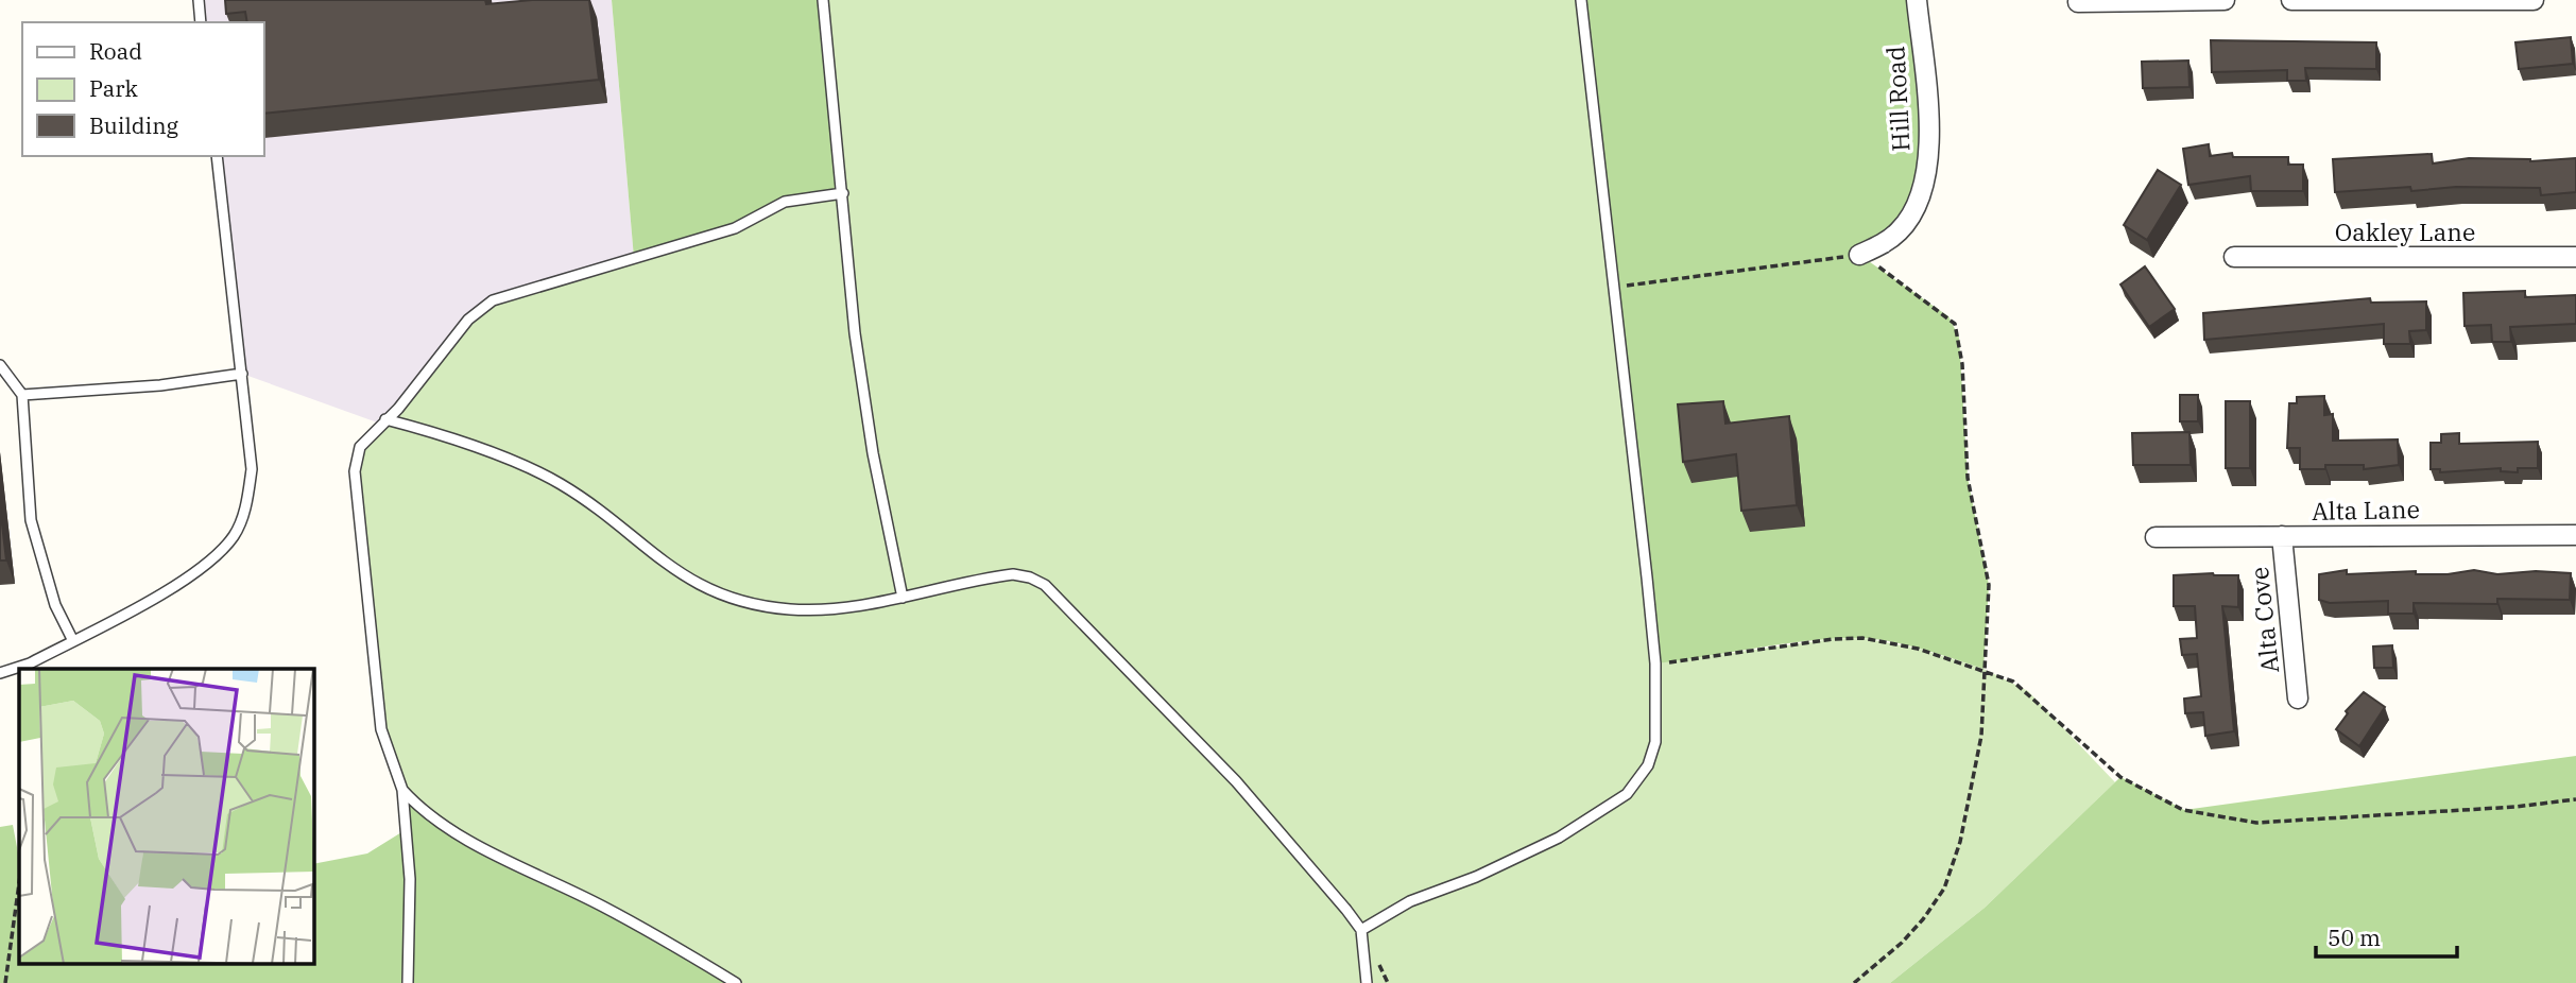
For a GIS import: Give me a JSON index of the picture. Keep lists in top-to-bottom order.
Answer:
{
  "streets": {
    "street": [
      "Hill Road",
      "Oakley Lane",
      "Alta Lane",
      "Alta Cove"
    ]
  },
  "crossings": [
    ["Alta Lane", "Alta Cove"]
  ],
  "legend": ["Road", "Park", "Building"],
  "scale_bar": "50 m"
}
